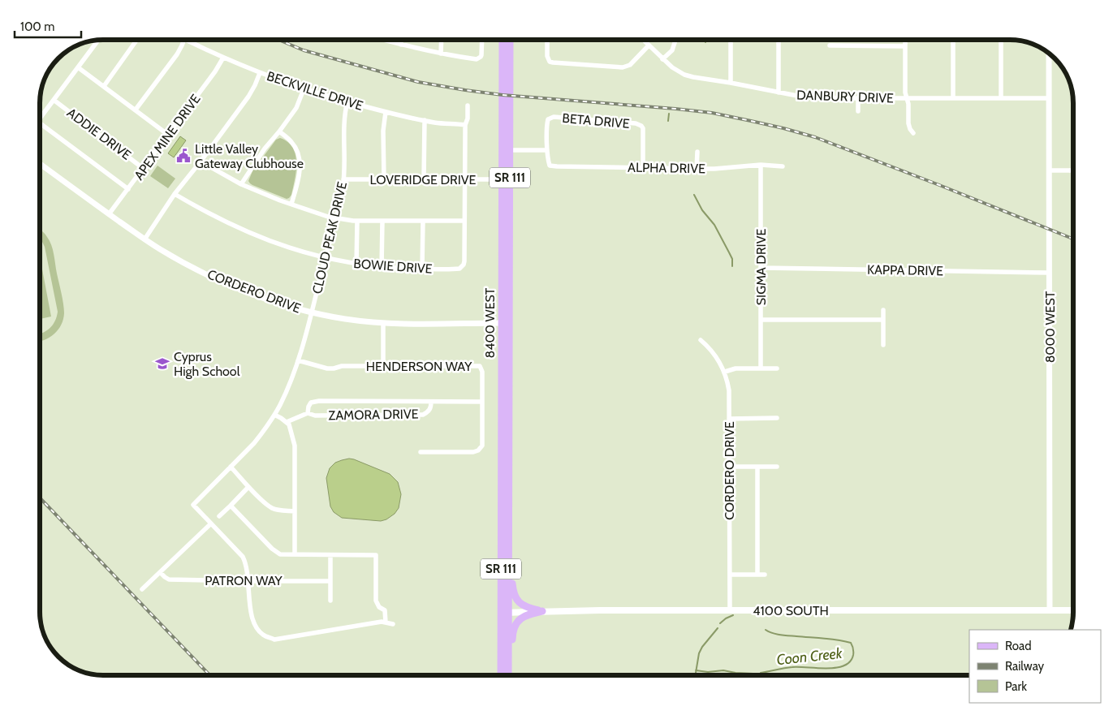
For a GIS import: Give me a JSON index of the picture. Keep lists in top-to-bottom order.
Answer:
{
  "streets": {
    "main road": ["SR 111", "8400 WEST", "4100 SOUTH"],
    "street": [
      "BECKVILLE DRIVE",
      "DANBURY DRIVE",
      "BETA DRIVE",
      "ADDIE DRIVE",
      "APEX MINE DRIVE",
      "ALPHA DRIVE",
      "LOVERIDGE DRIVE",
      "CLOUD PEAK DRIVE",
      "BOWIE DRIVE",
      "SIGMA DRIVE",
      "KAPPA DRIVE",
      "CORDERO DRIVE",
      "8000 WEST",
      "HENDERSON WAY",
      "ZAMORA DRIVE",
      "PATRON WAY"
    ]
  },
  "crossings": [
    ["BECKVILLE DRIVE", "APEX MINE DRIVE"],
    ["BECKVILLE DRIVE", "CLOUD PEAK DRIVE"],
    ["BECKVILLE DRIVE", "BOWIE DRIVE"],
    ["DANBURY DRIVE", "8000 WEST"],
    ["BETA DRIVE", "ALPHA DRIVE"],
    ["ADDIE DRIVE", "APEX MINE DRIVE"],
    ["APEX MINE DRIVE", "CORDERO DRIVE"],
    ["ALPHA DRIVE", "SIGMA DRIVE"],
    ["SR 111", "8400 WEST"],
    ["SR 111", "4100 SOUTH"],
    ["LOVERIDGE DRIVE", "CLOUD PEAK DRIVE"],
    ["LOVERIDGE DRIVE", "BOWIE DRIVE"],
    ["LOVERIDGE DRIVE", "8400 WEST"],
    ["CLOUD PEAK DRIVE", "BOWIE DRIVE"],
    ["CLOUD PEAK DRIVE", "CORDERO DRIVE"],
    ["CLOUD PEAK DRIVE", "HENDERSON WAY"],
    ["SIGMA DRIVE", "KAPPA DRIVE"],
    ["KAPPA DRIVE", "8000 WEST"],
    ["CORDERO DRIVE", "8400 WEST"],
    ["CORDERO DRIVE", "4100 SOUTH"],
    ["8400 WEST", "4100 SOUTH"],
    ["8000 WEST", "4100 SOUTH"],
    ["HENDERSON WAY", "ZAMORA DRIVE"]
  ],
  "water": ["Coon Creek"],
  "places": {
    "public building": ["Little Valley Gateway Clubhouse"],
    "school or university": ["Cyprus High School"]
  },
  "legend": ["Road", "Railway", "Park"],
  "scale_bar": "100 m"
}
